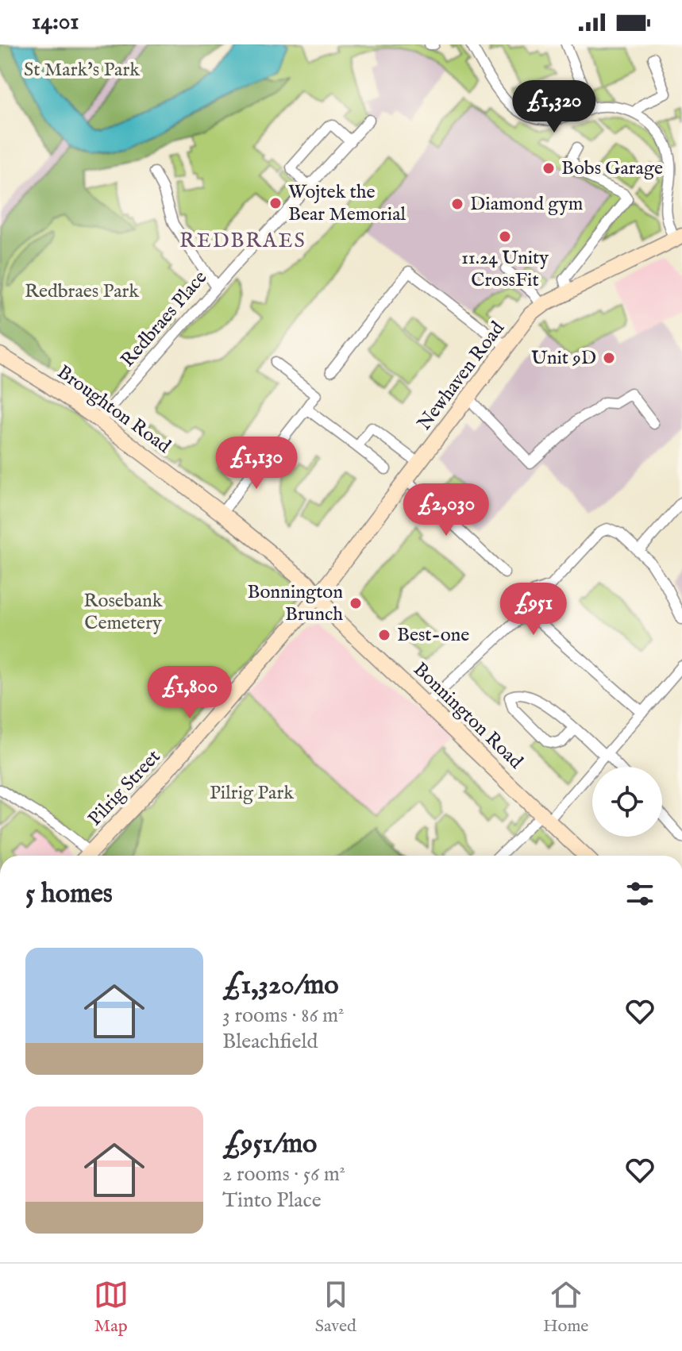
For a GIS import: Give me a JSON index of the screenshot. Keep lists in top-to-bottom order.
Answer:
{
  "streets": {
    "street": [
      "Redbraes Place",
      "Newhaven Road",
      "Broughton Road",
      "Bonnington Road",
      "Pilrig Street"
    ]
  },
  "crossings": [
    ["Redbraes Place", "Broughton Road"],
    ["Newhaven Road", "Broughton Road"],
    ["Newhaven Road", "Bonnington Road"],
    ["Newhaven Road", "Pilrig Street"],
    ["Broughton Road", "Bonnington Road"],
    ["Broughton Road", "Pilrig Street"],
    ["Bonnington Road", "Pilrig Street"]
  ],
  "districts": ["REDBRAES"],
  "parks": [
    "St Mark's Park",
    "Redbraes Park",
    "Rosebank Cemetery",
    "Pilrig Park"
  ],
  "places": [
    "Bobs Garage",
    "Wojtek the Bear Memorial",
    "Diamond gym",
    "11.24 Unity CrossFit",
    "Unit 9D",
    "Bonnington Brunch",
    "Best-one"
  ],
  "page": {
    "status": "14:01",
    "price": [
      "£1,320",
      "£1,130",
      "£2,030",
      "£951",
      "£1,800"
    ],
    "heading": "5 homes",
    "list": [
      {
        "name": "£1,320/mo",
        "note": "3 rooms · 86 m² · Bleachfield"
      },
      {
        "name": "£951/mo",
        "note": "2 rooms · 56 m² · Tinto Place"
      }
    ],
    "tabs": ["Map", "Saved", "Home"]
  }
}
